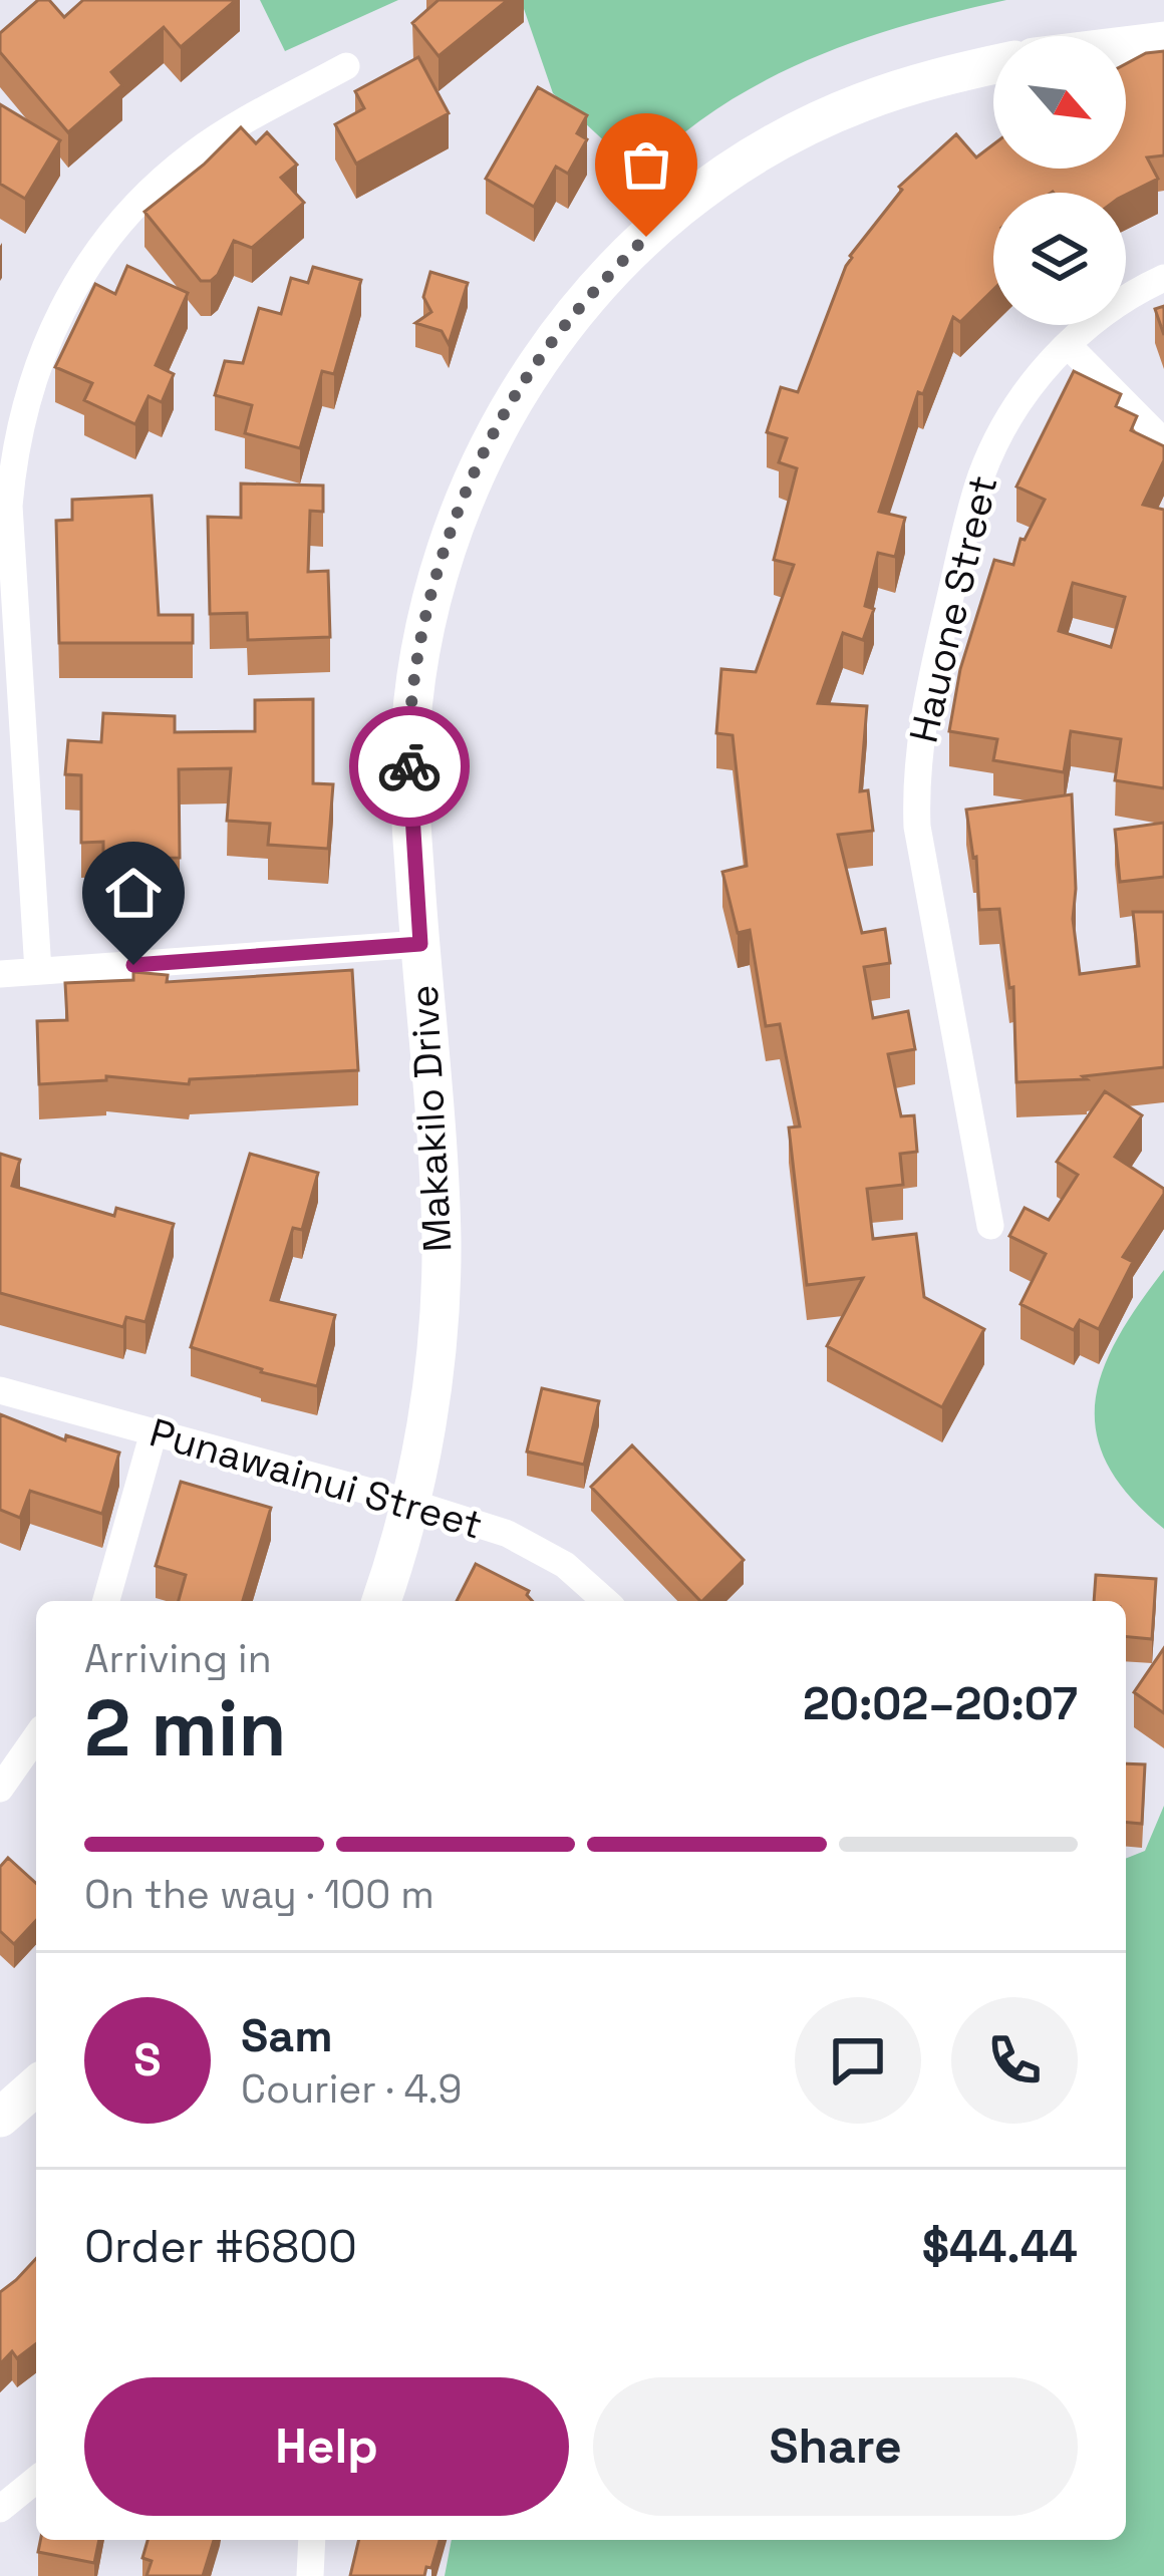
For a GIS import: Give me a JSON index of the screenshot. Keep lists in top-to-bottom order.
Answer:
{
  "streets": {
    "street": ["Hauone Street", "Makakilo Drive", "Punawainui Street"]
  },
  "crossings": [
    ["Makakilo Drive", "Punawainui Street"]
  ],
  "north": "bottom right",
  "page": {
    "heading": ["2 min", "Arriving in", "20:02–20:07"],
    "panel": [
      "Sam",
      "Courier · 4.9",
      "Order #6800",
      "$44.44"
    ],
    "bar": "On the way · 100 m",
    "round": "S",
    "buttons": ["Help", "Share"]
  }
}
